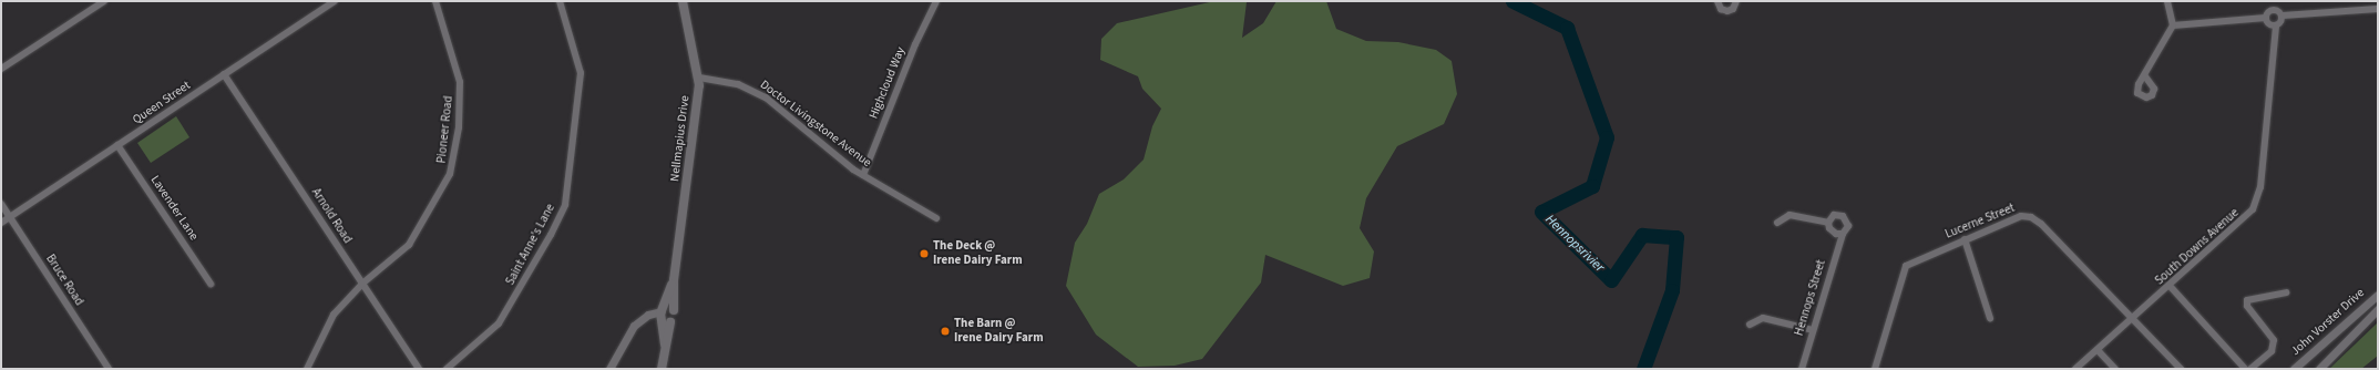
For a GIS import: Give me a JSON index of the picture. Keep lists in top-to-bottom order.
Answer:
{
  "streets": {
    "main road": ["Nellmapius Drive"],
    "street": [
      "Highcloud Way",
      "Queen Street",
      "Doctor Livingstone Avenue",
      "Pioneer Road",
      "Lavender Lane",
      "Arnold Road",
      "Lucerne Street",
      "Saint Anne's Lane",
      "South Downs Avenue",
      "Bruce Road",
      "Hennops Street",
      "John Vorster Drive"
    ]
  },
  "crossings": [
    ["Highcloud Way", "Doctor Livingstone Avenue"],
    ["Queen Street", "Lavender Lane"],
    ["Queen Street", "Arnold Road"],
    ["Queen Street", "Bruce Road"],
    ["Doctor Livingstone Avenue", "Nellmapius Drive"],
    ["Pioneer Road", "Arnold Road"],
    ["Lucerne Street", "South Downs Avenue"]
  ],
  "water": ["Hennopsrivier"],
  "places": ["The Deck @ Irene Dairy Farm", "The Barn @ Irene Dairy Farm"]
}
